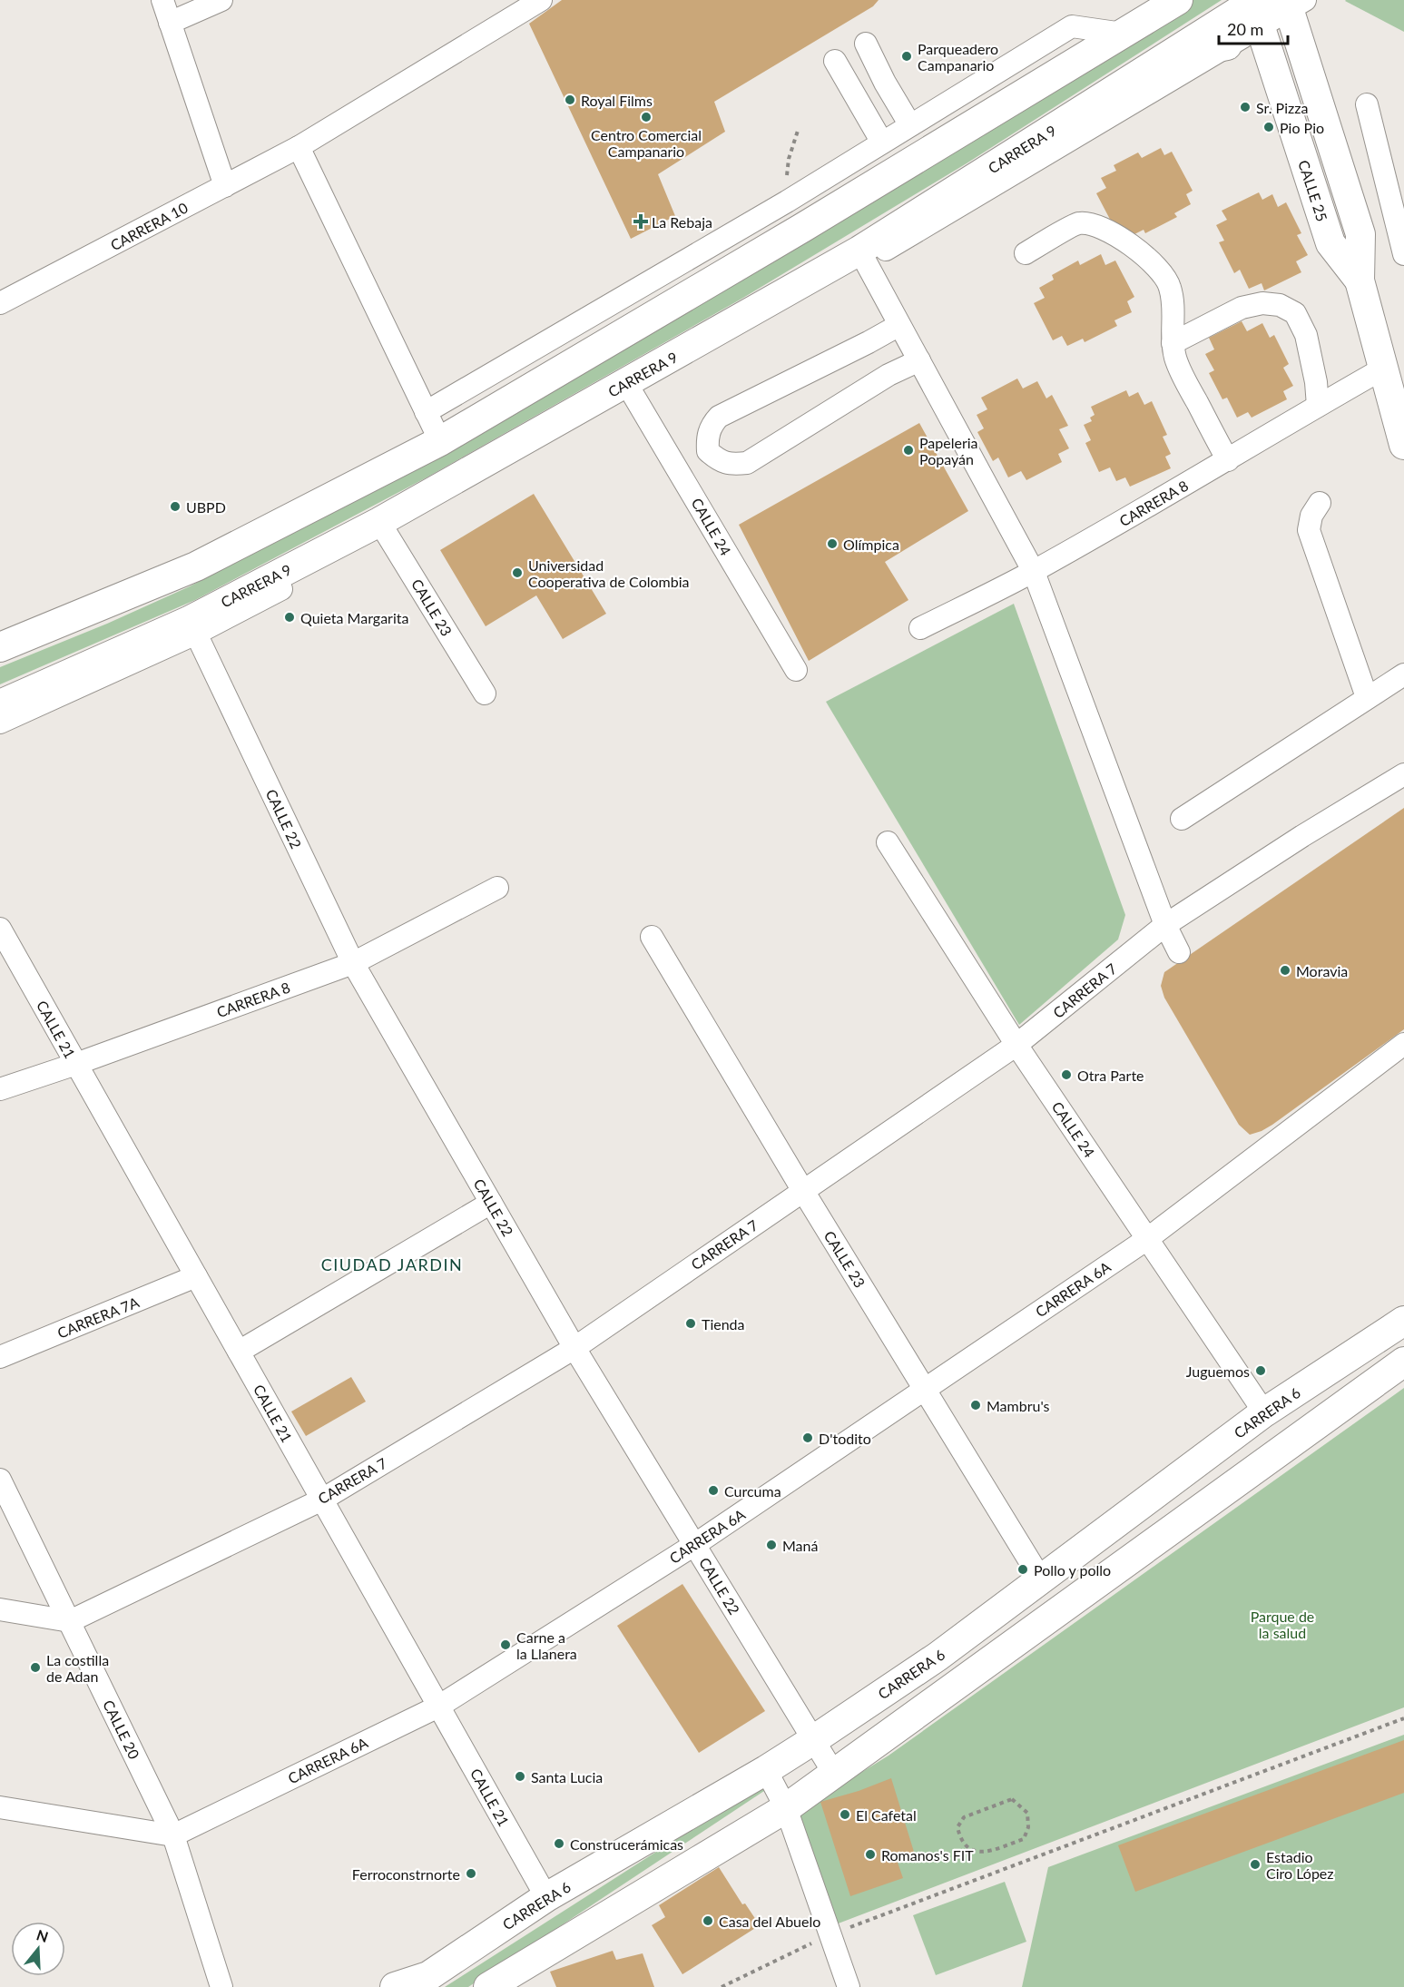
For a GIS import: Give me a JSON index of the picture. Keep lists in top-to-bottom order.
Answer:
{
  "streets": {
    "main road": ["CARRERA 9", "CALLE 25", "CARRERA 6"],
    "street": [
      "CARRERA 10",
      "CARRERA 8",
      "CALLE 24",
      "CALLE 23",
      "CALLE 22",
      "CARRERA 7",
      "CALLE 21",
      "CARRERA 6A",
      "CARRERA 7A",
      "CALLE 20"
    ]
  },
  "crossings": [
    ["CARRERA 9", "CALLE 25"],
    ["CARRERA 9", "CALLE 24"],
    ["CARRERA 9", "CALLE 23"],
    ["CARRERA 9", "CALLE 22"],
    ["CALLE 25", "CARRERA 8"],
    ["CARRERA 8", "CALLE 22"],
    ["CARRERA 8", "CALLE 21"],
    ["CALLE 24", "CARRERA 7"],
    ["CALLE 24", "CARRERA 6A"],
    ["CALLE 24", "CARRERA 6"],
    ["CALLE 23", "CARRERA 7"],
    ["CALLE 23", "CARRERA 6A"],
    ["CALLE 23", "CARRERA 6"],
    ["CALLE 22", "CARRERA 7"],
    ["CALLE 22", "CARRERA 6A"],
    ["CALLE 22", "CARRERA 6"],
    ["CARRERA 7", "CALLE 21"],
    ["CARRERA 7", "CALLE 20"],
    ["CALLE 21", "CARRERA 6A"],
    ["CALLE 21", "CARRERA 7A"],
    ["CALLE 21", "CARRERA 6"],
    ["CARRERA 6A", "CALLE 20"]
  ],
  "districts": ["CIUDAD JARDIN"],
  "parks": ["Parque de la salud"],
  "places": {
    "other": [
      "Parqueadero Campanario",
      "Royal Films",
      "Sr. Pizza",
      "Centro Comercial Campanario",
      "Pio Pio",
      "Papeleria Popayán",
      "UBPD",
      "Olímpica",
      "Universidad Cooperativa de Colombia",
      "Quieta Margarita",
      "Moravia",
      "Otra Parte",
      "Tienda",
      "Juguemos",
      "Mambru's",
      "D'todito",
      "Curcuma",
      "Maná",
      "Pollo y pollo",
      "Carne a la Llanera",
      "La costilla de Adan",
      "Santa Lucia",
      "El Cafetal",
      "Construcerámicas",
      "Romanos's FIT",
      "Estadio Ciro López",
      "Ferroconstrnorte",
      "Casa del Abuelo"
    ],
    "health": ["La Rebaja"]
  },
  "scale_bar": "20 m",
  "north": "top"
}
